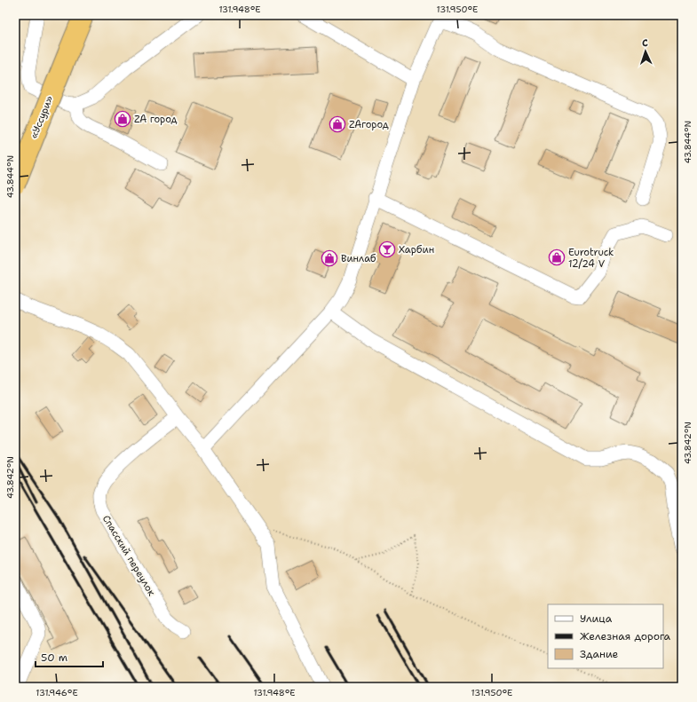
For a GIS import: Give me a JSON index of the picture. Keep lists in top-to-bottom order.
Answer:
{
  "streets": {
    "highway": ["«Уссури»"],
    "street": ["Спасский переулок"]
  },
  "places": {
    "shop": [
      "ZA город",
      "ZAгород",
      "Eurotruck 12/24 V",
      "Винлаб"
    ],
    "bar": ["Харбин"]
  },
  "legend": ["Улица", "Железная дорога", "Здание"],
  "scale_bar": "50 m",
  "north": "top",
  "coordinates": [
    "131.948°E",
    "131.950°E",
    "43.844°N",
    "43.842°N",
    "131.946°E"
  ]
}
